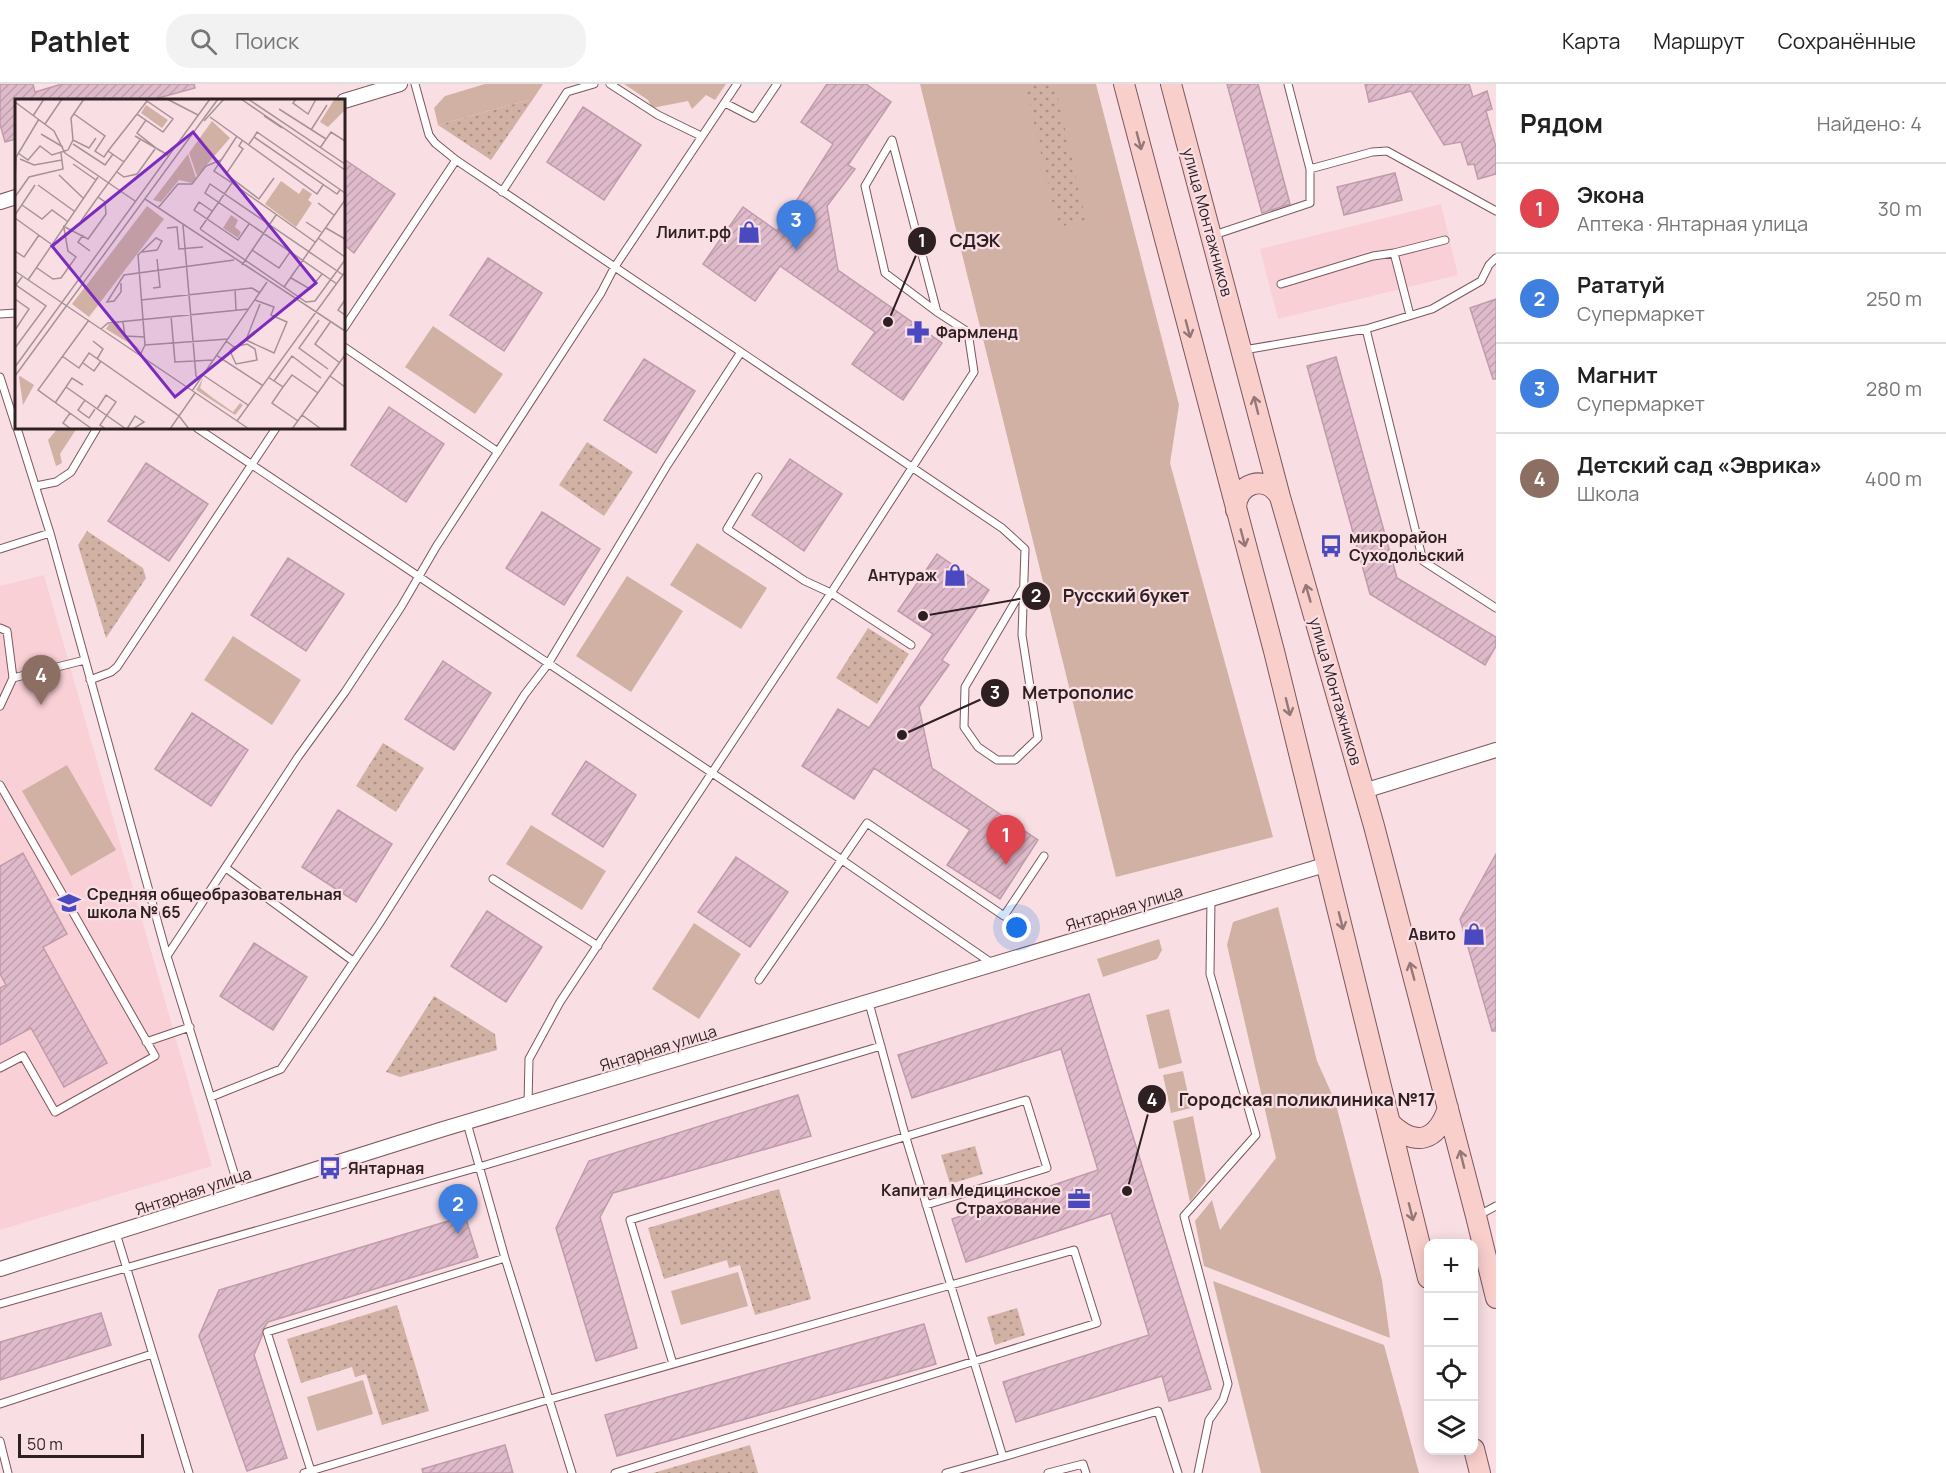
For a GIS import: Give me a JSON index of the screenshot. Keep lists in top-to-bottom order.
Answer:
{
  "streets": {
    "main road": ["улица Монтажников"],
    "street": ["Янтарная улица"]
  },
  "places": {
    "shop": ["Лилит.рф", "Антураж", "Авито"],
    "other": [
      "СДЭК",
      "Русский букет",
      "Метрополис",
      "Городская поликлиника №17"
    ],
    "pharmacy": ["Фармленд"],
    "bus stop": ["микрорайон Суходольский", "Янтарная"],
    "school or university": ["Средняя общеобразовательная школа № 65"],
    "office": ["Капитал Медицинское Страхование"]
  },
  "scale_bar": "50 m",
  "page": {
    "header": "Pathlet",
    "search": "Поиск",
    "nav": ["Карта", "Маршрут", "Сохранённые"],
    "heading": ["Рядом", "Найдено: 4"],
    "list": [
      {
        "mark": "1",
        "name": "Экона",
        "note": "Аптека · Янтарная улица",
        "value": "30 m"
      },
      {
        "mark": "2",
        "name": "Рататуй",
        "note": "Супермаркет",
        "value": "250 m"
      },
      {
        "mark": "3",
        "name": "Магнит",
        "note": "Супермаркет",
        "value": "280 m"
      },
      {
        "mark": "4",
        "name": "Детский сад «Эврика»",
        "note": "Школа",
        "value": "400 m"
      }
    ],
    "pins": [
      "3",
      "4",
      "1",
      "2"
    ],
    "map_buttons": ["+", "−"],
    "scale": "50 m"
  }
}
